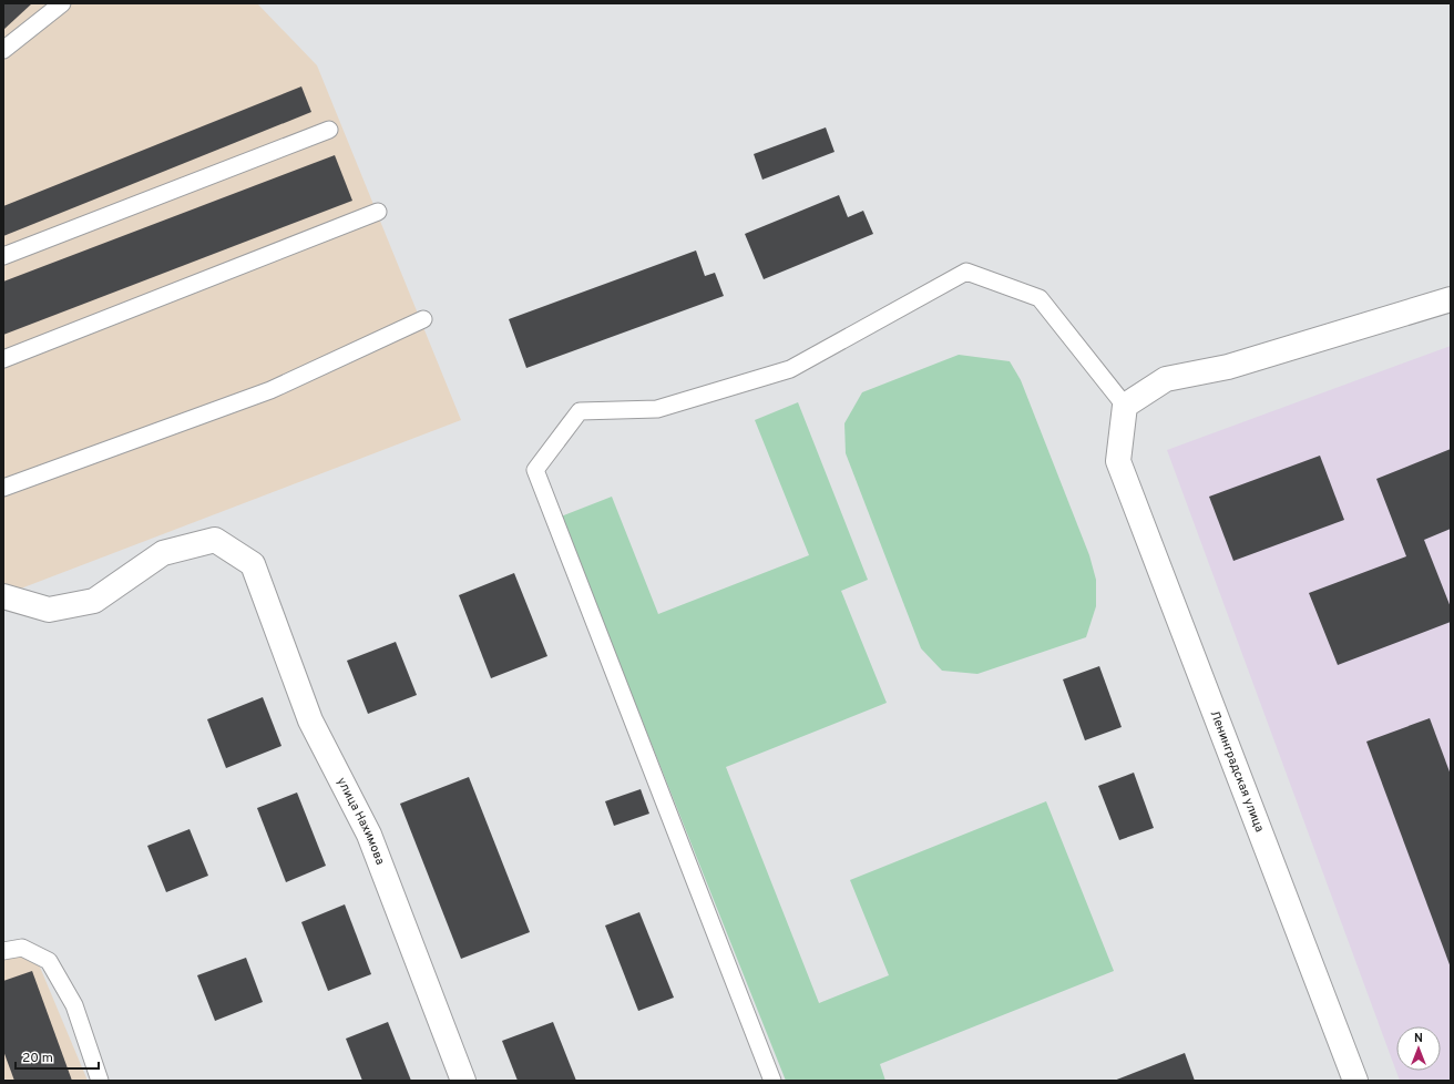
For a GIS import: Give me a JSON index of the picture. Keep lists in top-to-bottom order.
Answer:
{
  "streets": {
    "street": ["Ленинградская улица", "улица Нахимова"]
  },
  "scale_bar": "20 m",
  "north": "top"
}
